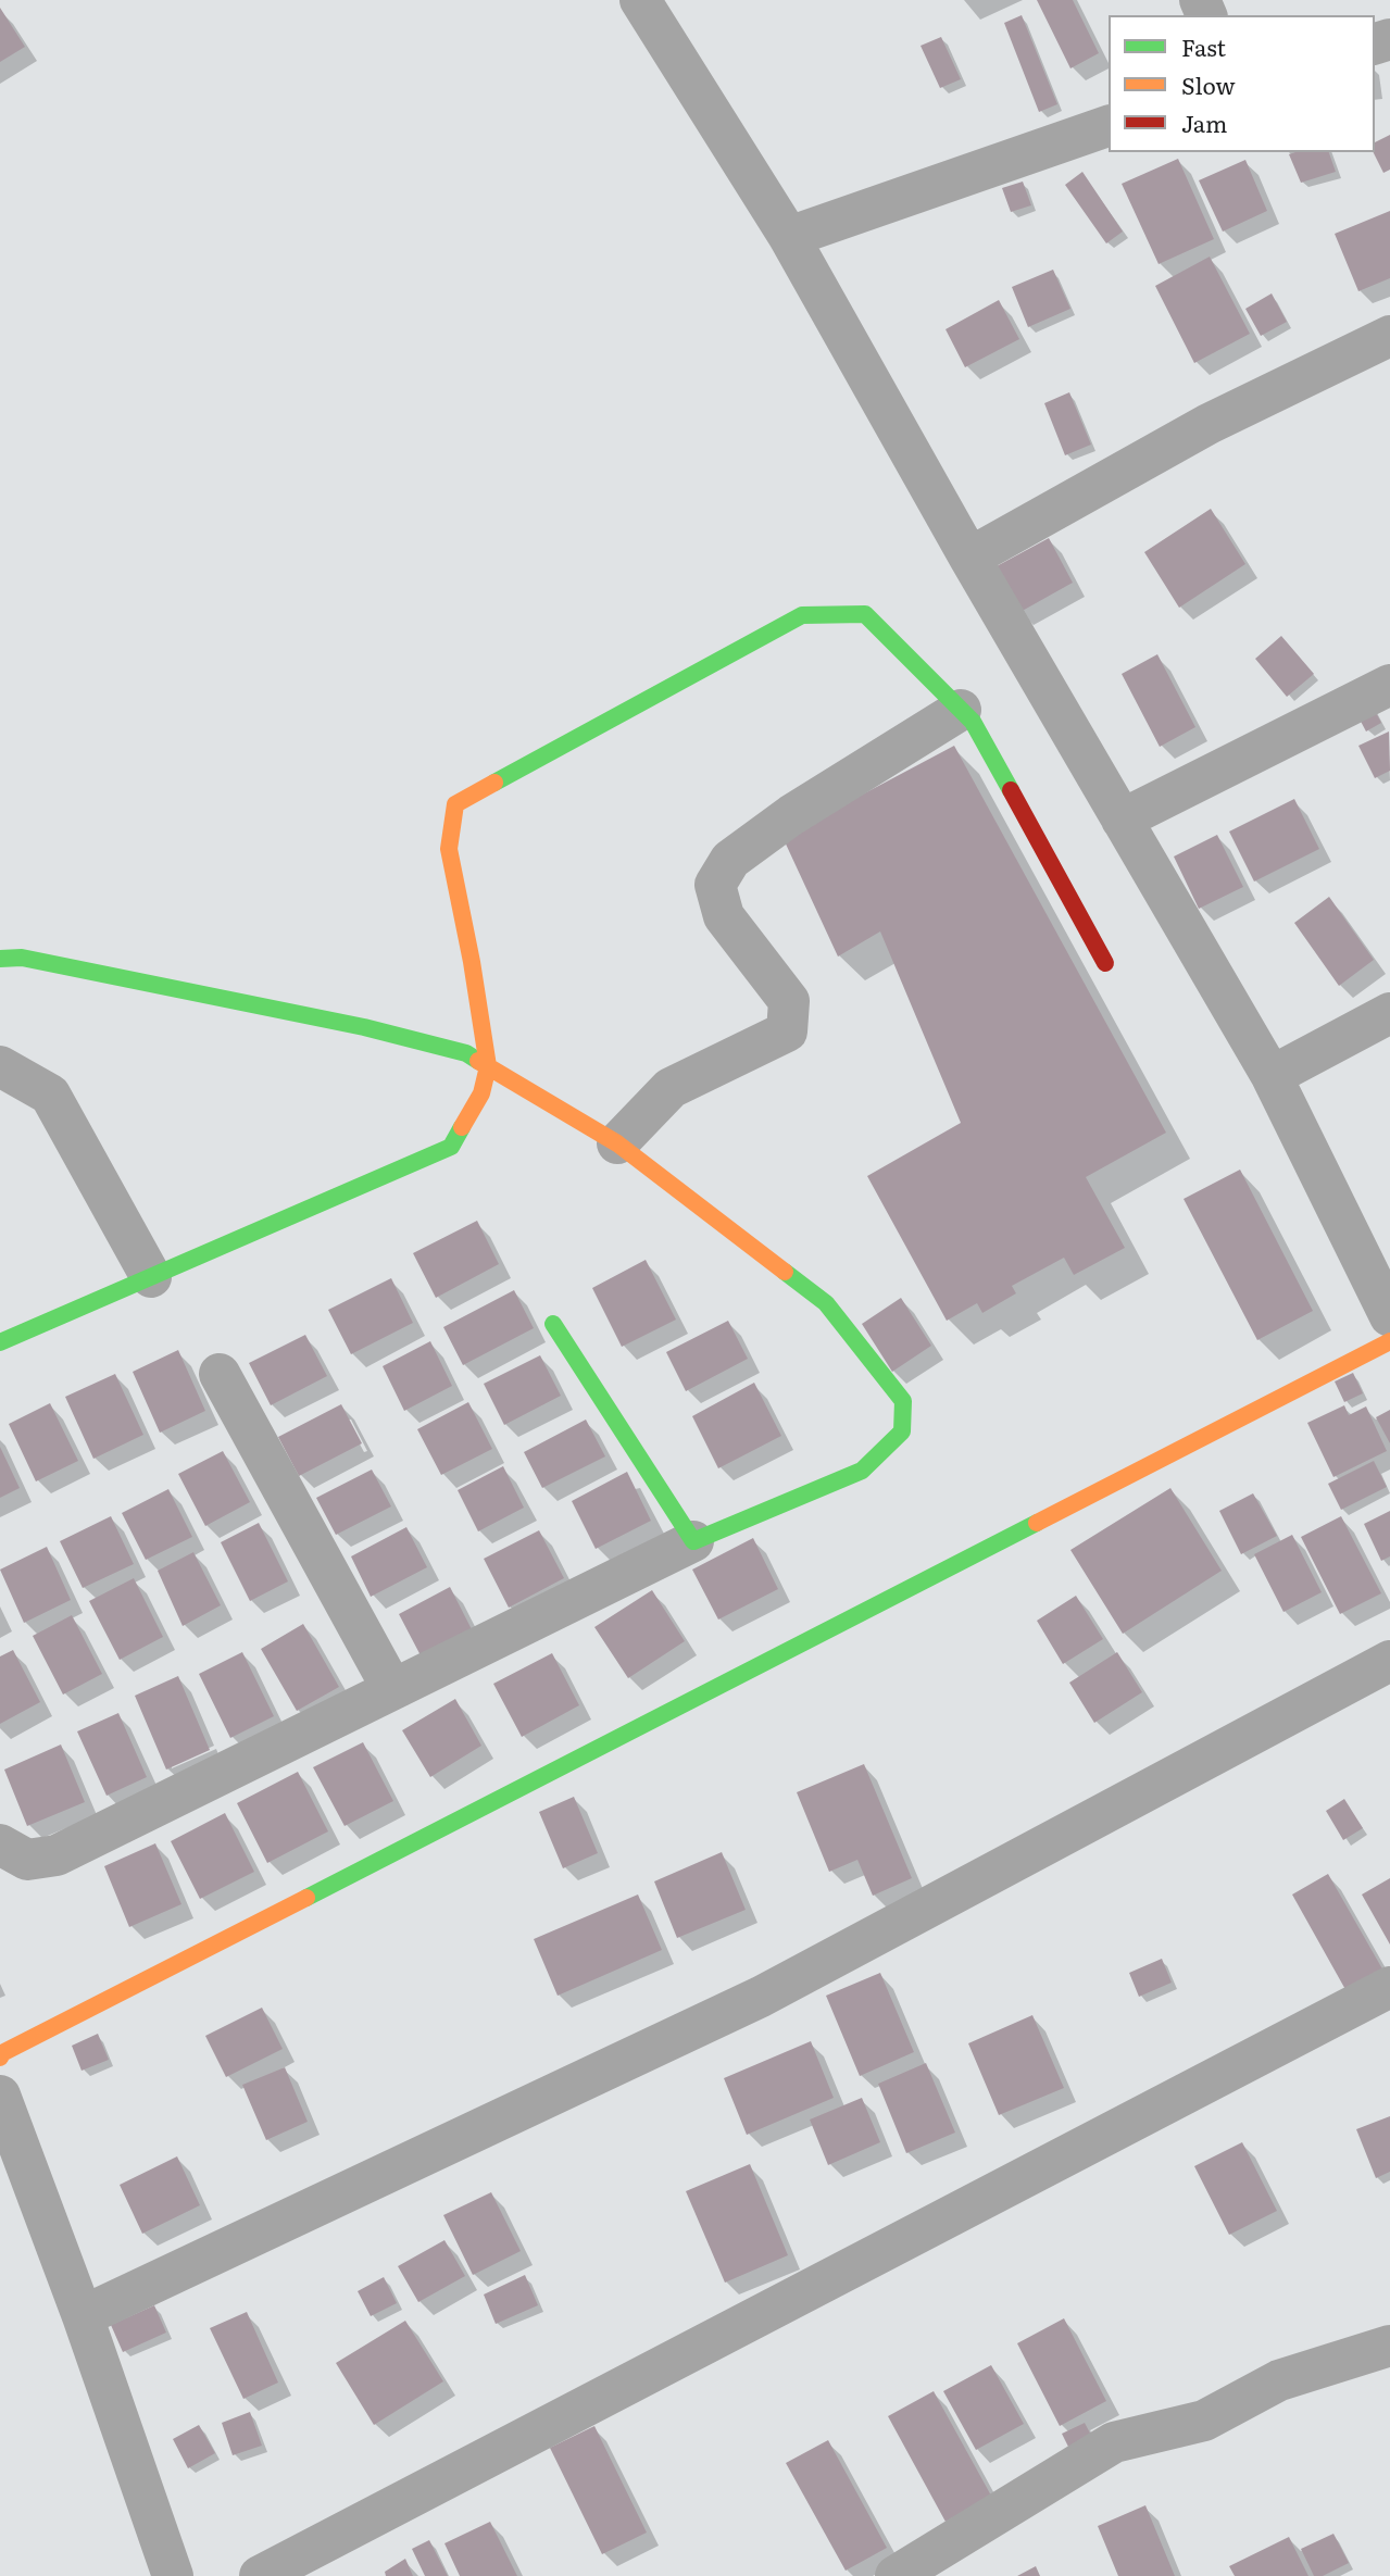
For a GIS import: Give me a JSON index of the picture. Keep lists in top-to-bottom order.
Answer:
{
  "legend": ["Fast", "Slow", "Jam"]
}
